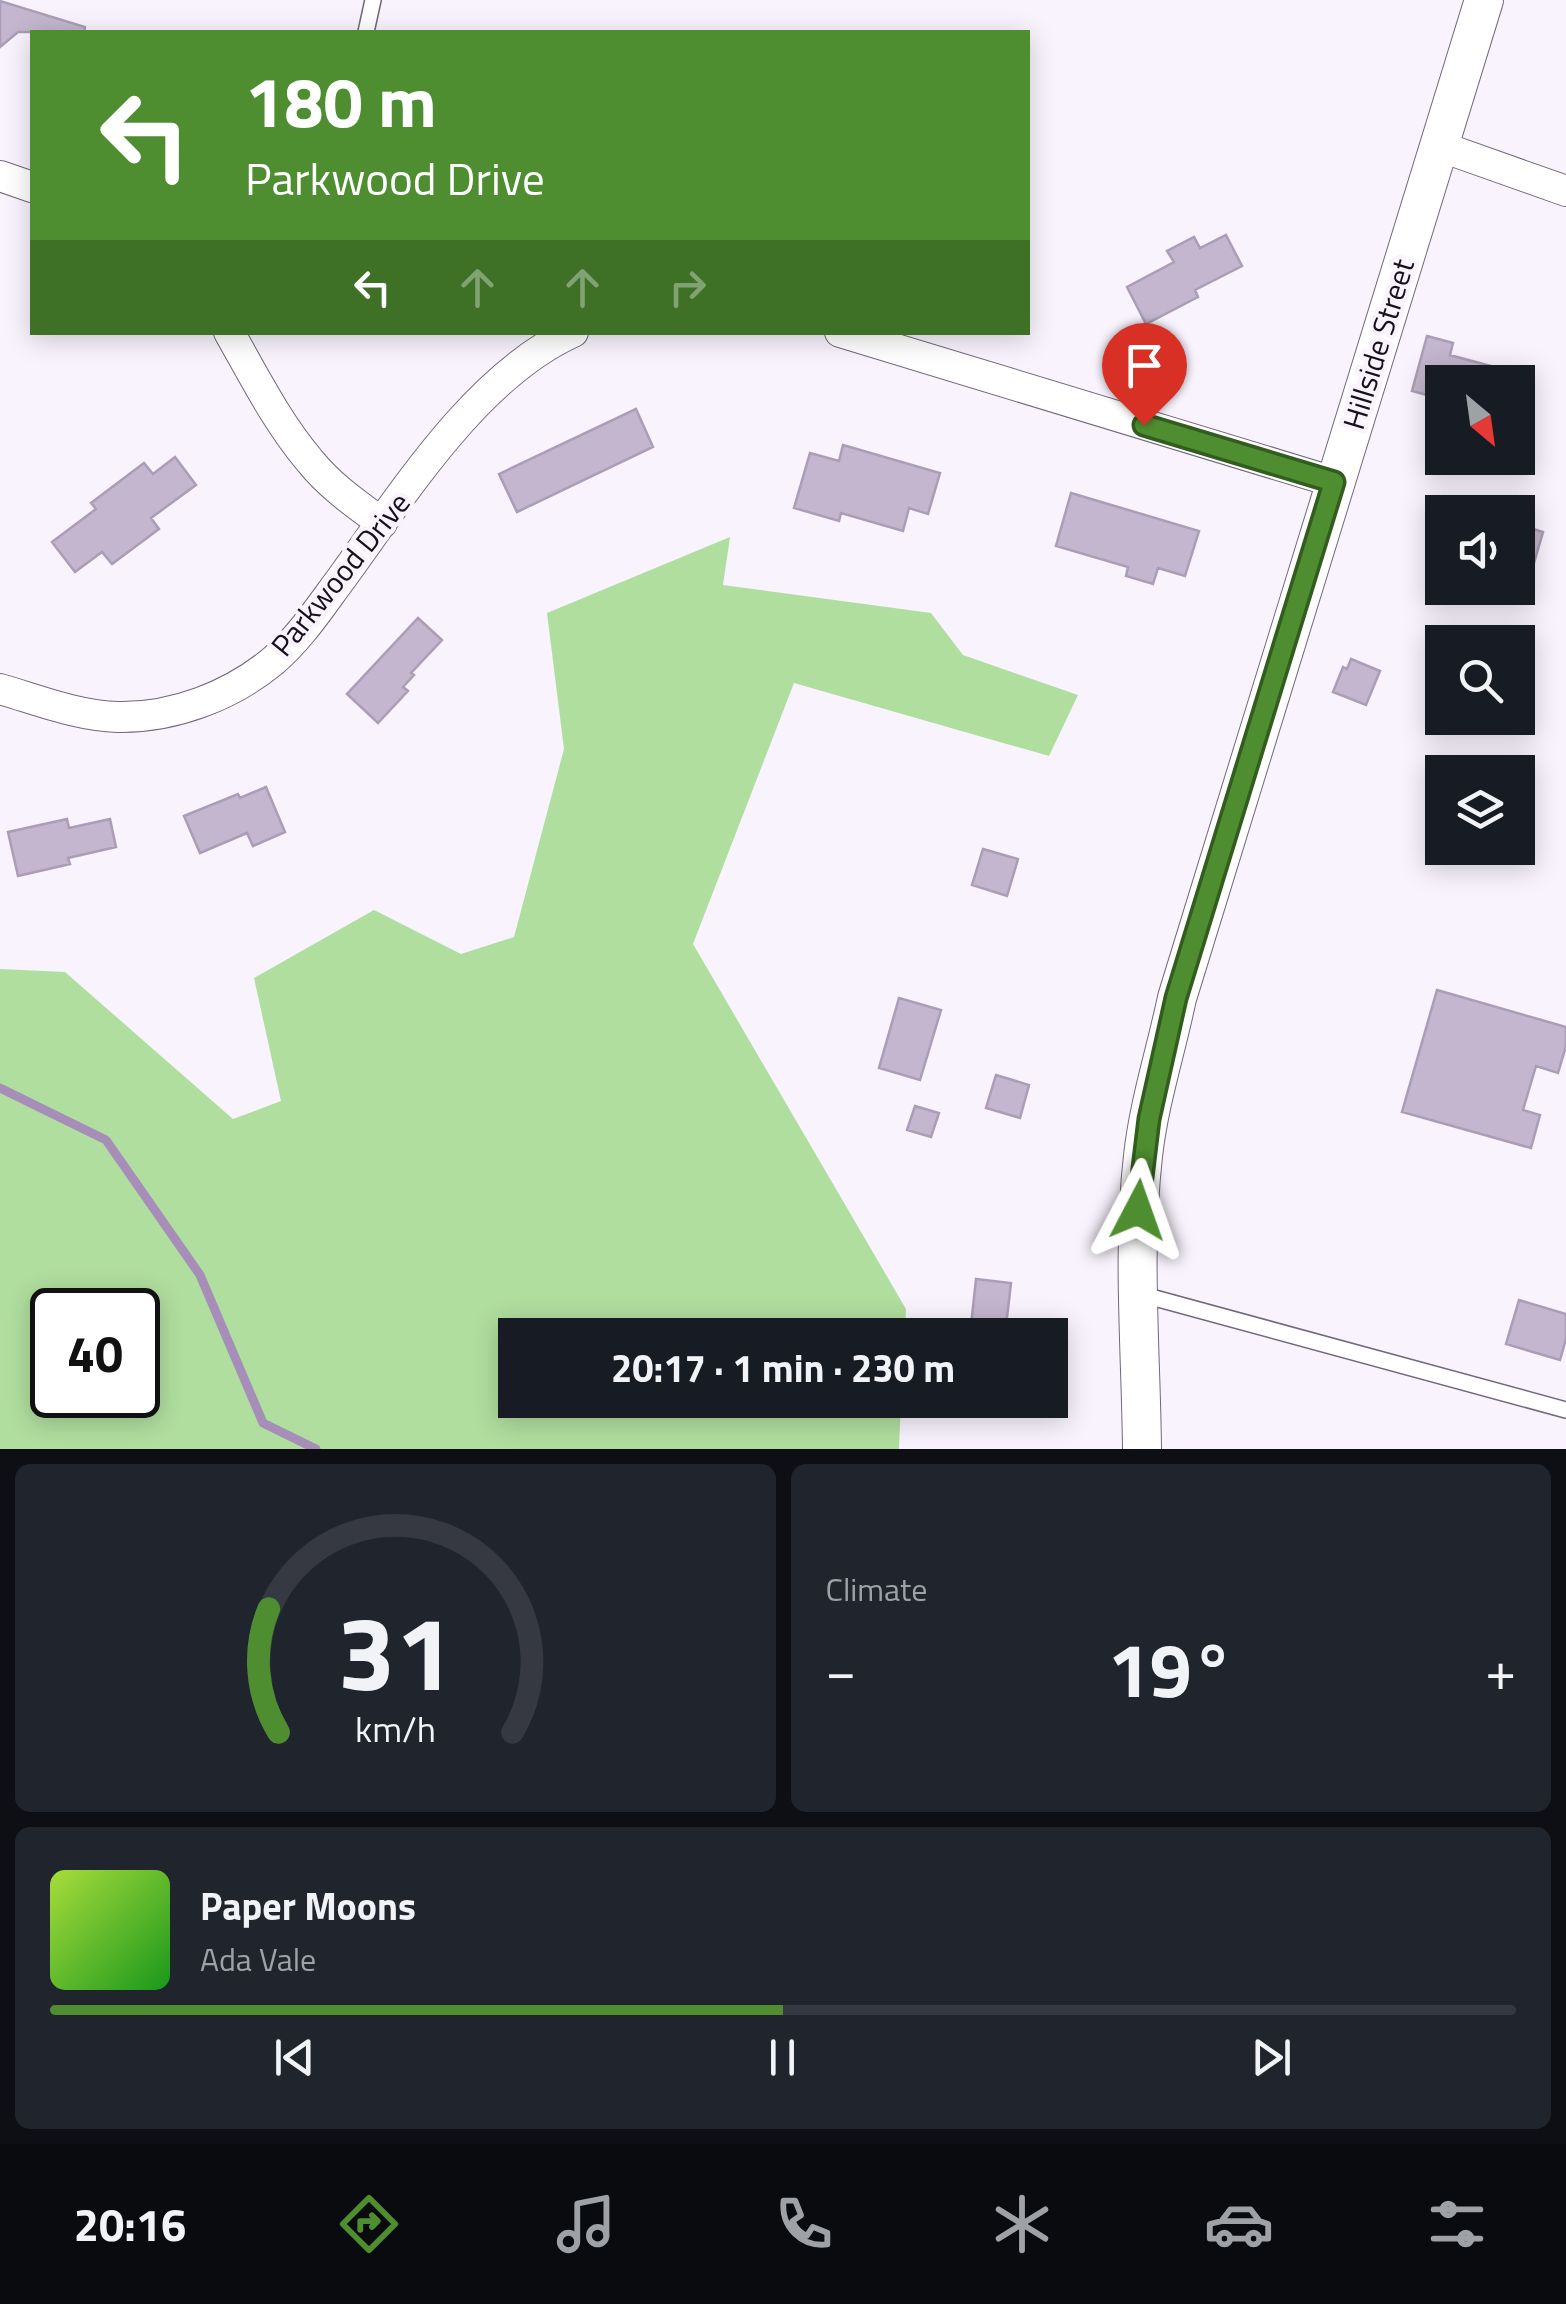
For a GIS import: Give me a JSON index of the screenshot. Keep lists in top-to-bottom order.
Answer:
{
  "streets": {
    "street": ["Hillside Street", "Parkwood Drive"]
  },
  "north": "bottom right",
  "page": {
    "turn": ["180 m", "Parkwood Drive"],
    "limit": "40",
    "trip": "20:17 · 1 min · 230 m",
    "tile": "Climate",
    "heat": ["−", "19°", "+"],
    "song": ["Paper Moons", "Ada Vale"],
    "tabs": "20:16",
    "gauge": ["31", "km/h"]
  }
}
